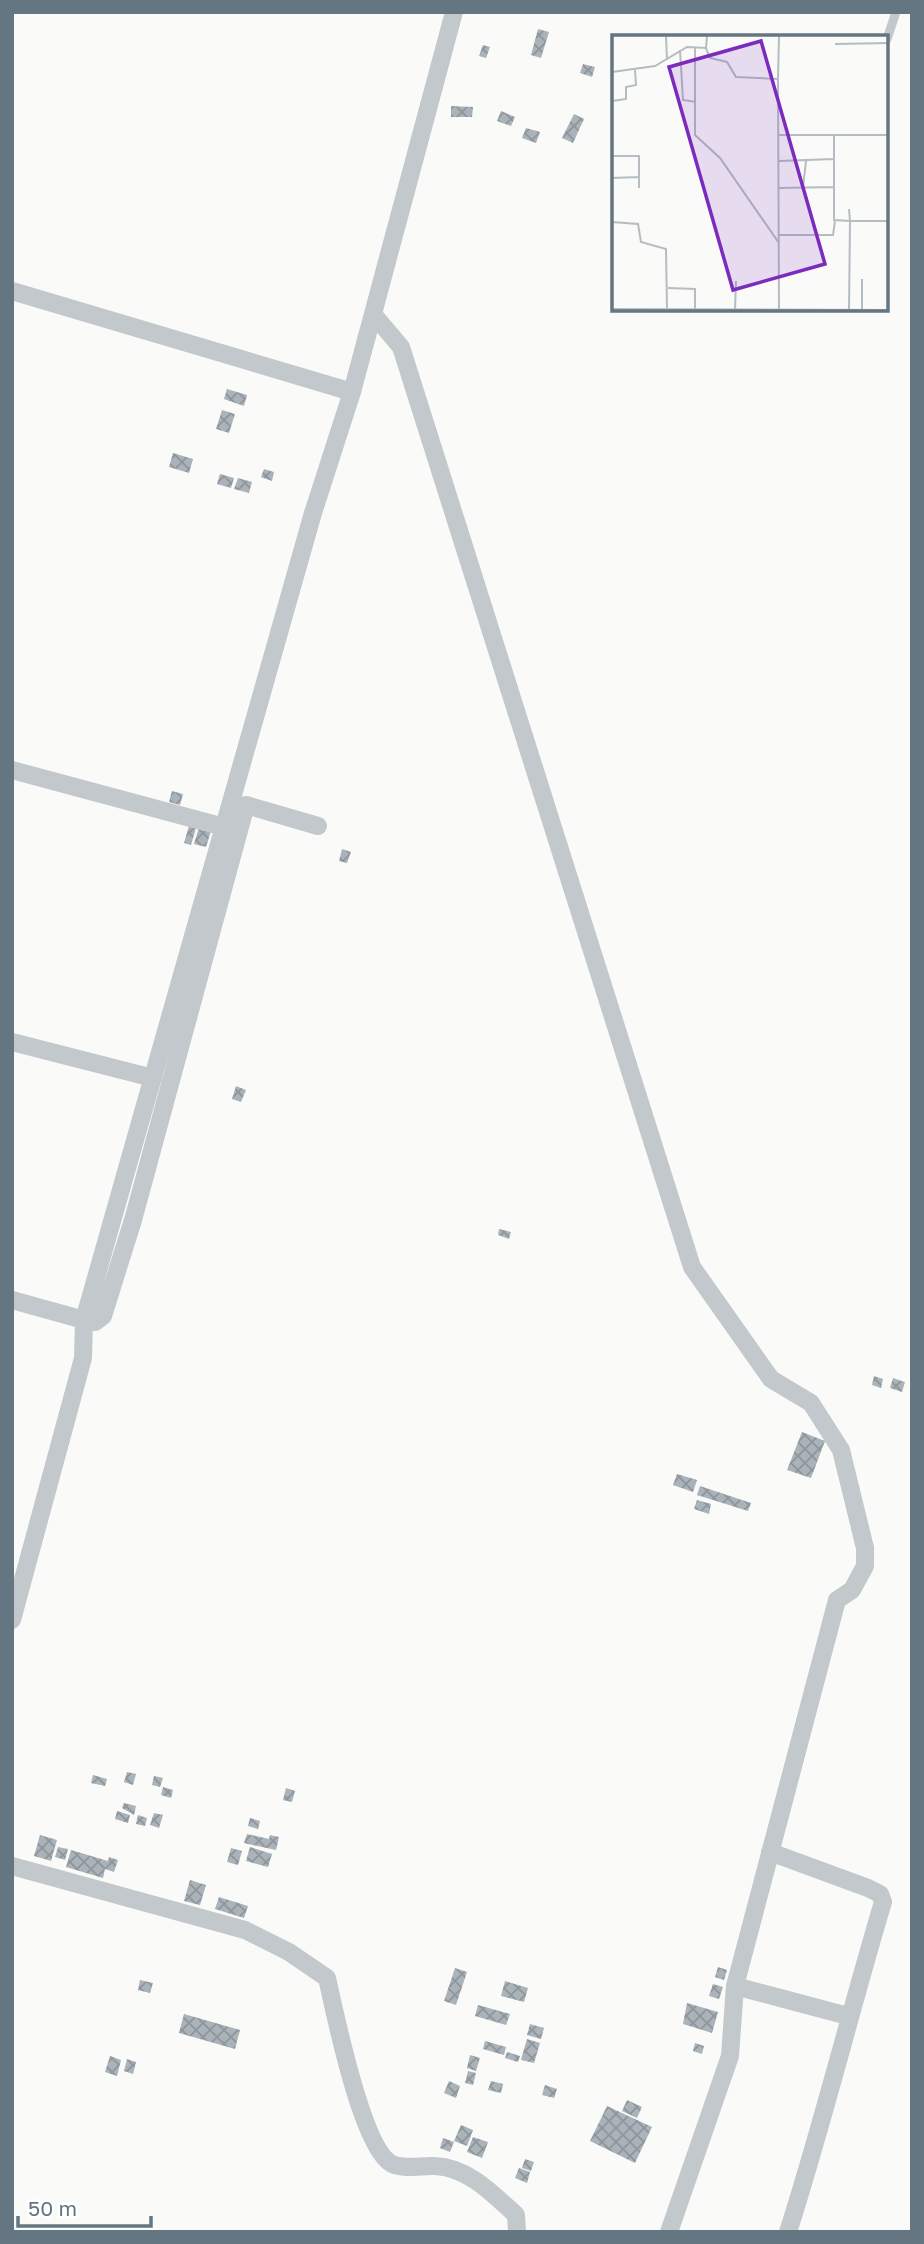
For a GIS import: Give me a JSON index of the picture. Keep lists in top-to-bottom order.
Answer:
{
  "scale_bar": "50 m"
}
